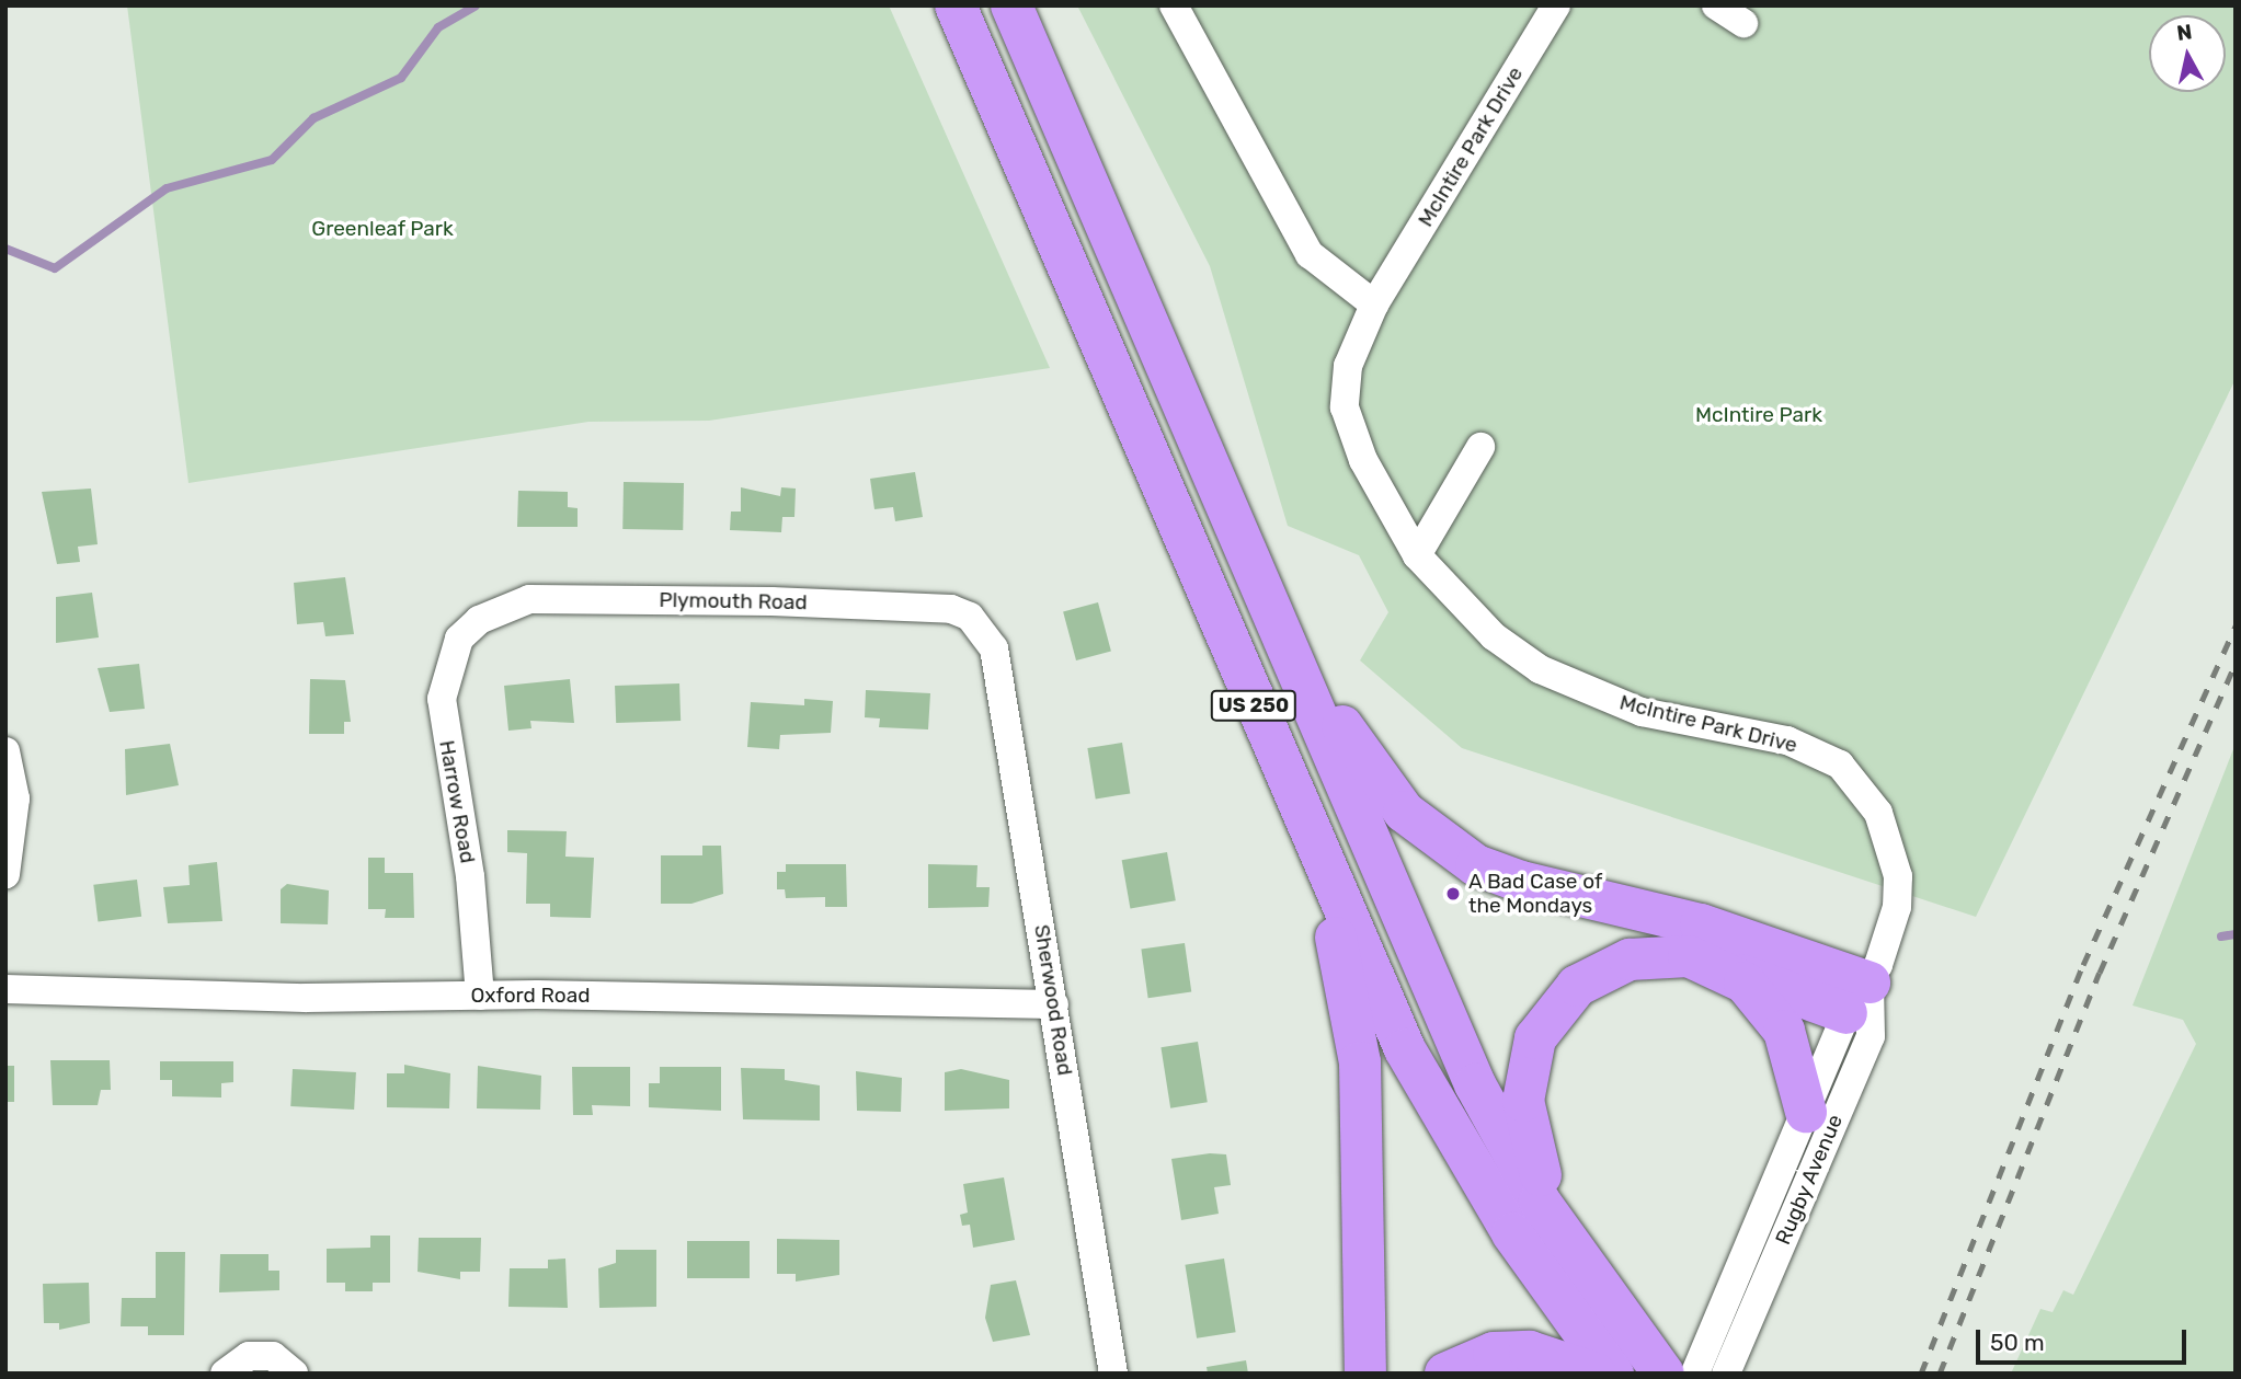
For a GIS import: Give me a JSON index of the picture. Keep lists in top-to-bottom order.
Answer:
{
  "streets": {
    "highway": ["US 250"],
    "street": [
      "McIntire Park Drive",
      "Plymouth Road",
      "Harrow Road",
      "Oxford Road",
      "Sherwood Road",
      "Rugby Avenue"
    ]
  },
  "crossings": [
    ["McIntire Park Drive", "Rugby Avenue"],
    ["Plymouth Road", "Harrow Road"],
    ["Plymouth Road", "Sherwood Road"],
    ["Harrow Road", "Oxford Road"],
    ["Oxford Road", "Sherwood Road"]
  ],
  "parks": ["Greenleaf Park", "McIntire Park"],
  "places": ["A Bad Case of the Mondays"],
  "scale_bar": "50 m",
  "north": "top"
}
